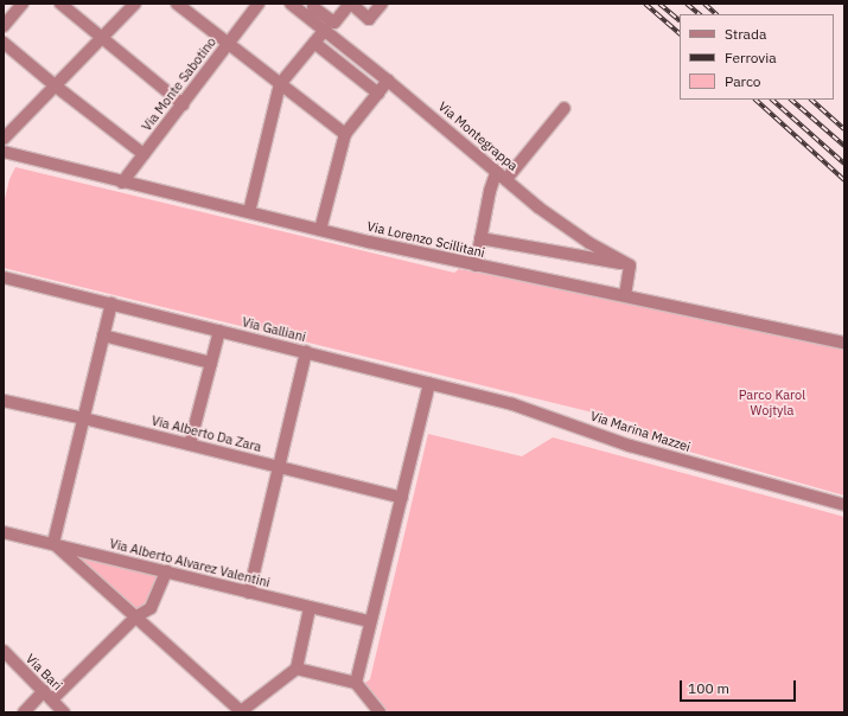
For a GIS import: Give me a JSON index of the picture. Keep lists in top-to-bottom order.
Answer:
{
  "streets": {
    "street": [
      "Via Monte Sabotino",
      "Via Montegrappa",
      "Via Lorenzo Scillitani",
      "Via Galliani",
      "Via Marina Mazzei",
      "Via Alberto Da Zara",
      "Via Alberto Alvarez Valentini",
      "Via Bari"
    ]
  },
  "crossings": [
    ["Via Monte Sabotino", "Via Lorenzo Scillitani"],
    ["Via Montegrappa", "Via Lorenzo Scillitani"],
    ["Via Galliani", "Via Marina Mazzei"]
  ],
  "parks": ["Parco Karol Wojtyla"],
  "legend": ["Strada", "Ferrovia", "Parco"],
  "scale_bar": "100 m"
}
